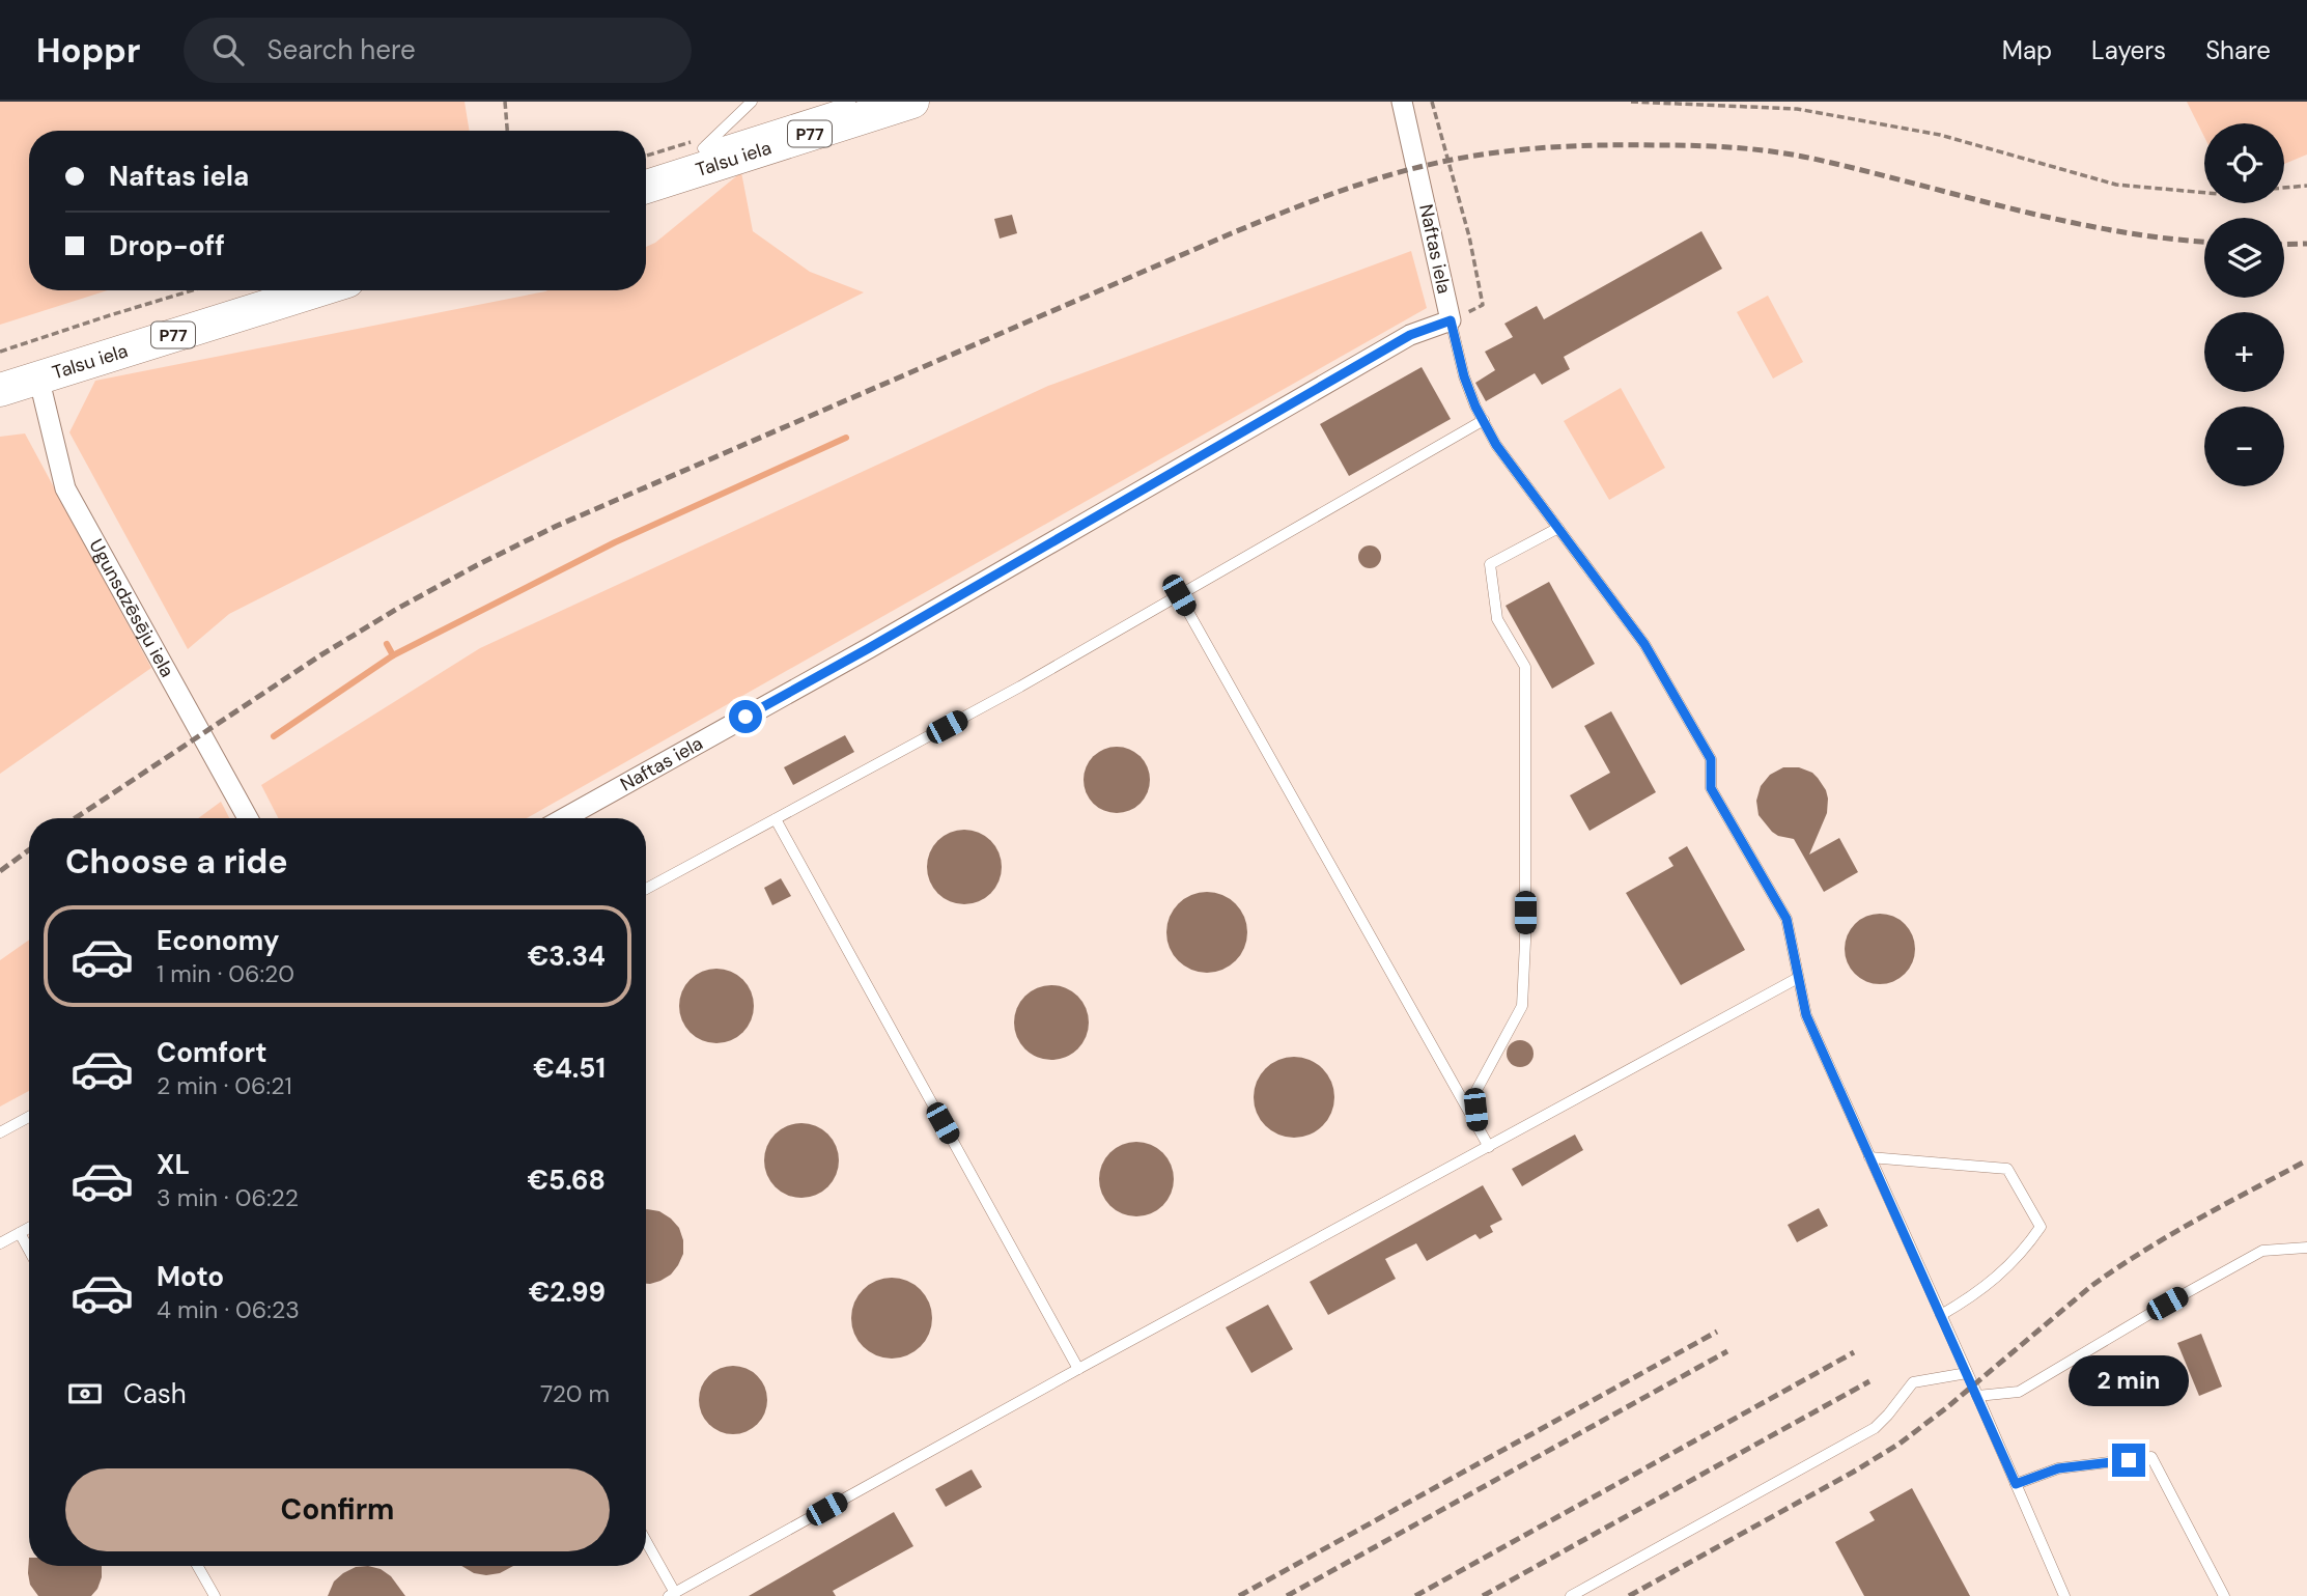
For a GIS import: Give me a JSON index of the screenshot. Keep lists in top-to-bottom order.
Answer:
{
  "streets": {
    "main road": ["P77", "Talsu iela"],
    "street": ["Naftas iela", "Ugunsdzēsēju iela"]
  },
  "crossings": [
    ["Talsu iela", "Ugunsdzēsēju iela"]
  ],
  "page": {
    "header": "Hoppr",
    "search": "Search here",
    "nav": ["Map", "Layers", "Share"],
    "map_buttons": ["+", "−"],
    "banner": ["Naftas iela", "Drop-off"],
    "heading": "Choose a ride",
    "list": [
      {
        "name": "Economy",
        "note": "1 min · 06:20",
        "value": "€3.34"
      },
      {
        "name": "Comfort",
        "note": "2 min · 06:21",
        "value": "€4.51"
      },
      {
        "name": "XL",
        "note": "3 min · 06:22",
        "value": "€5.68"
      },
      {
        "name": "Moto",
        "note": "4 min · 06:23",
        "value": "€2.99"
      }
    ],
    "pay": ["Cash", "720 m"],
    "bubble": "2 min",
    "buttons": "Confirm"
  }
}
